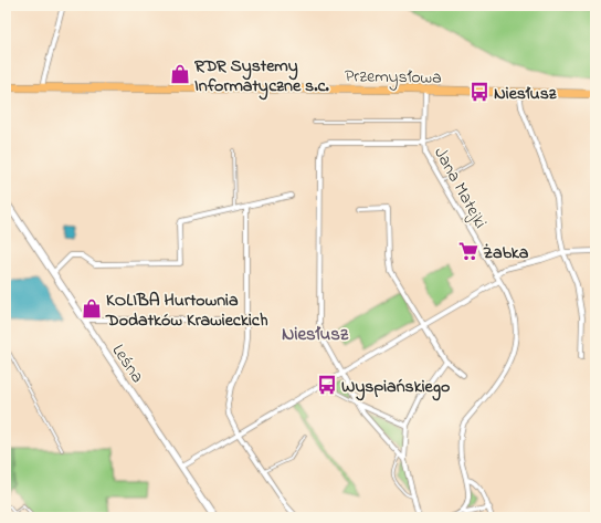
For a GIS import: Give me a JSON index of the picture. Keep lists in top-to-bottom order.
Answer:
{
  "streets": {
    "main road": ["Przemysłowa"],
    "street": ["Jana Matejki", "Leśna"]
  },
  "crossings": [
    ["Przemysłowa", "Jana Matejki"]
  ],
  "districts": ["Niesłusz"],
  "places": {
    "shop": ["RDR Systemy Informatyczne s.c.", "KOLIBA Hurtownia Dodatków Krawieckich"],
    "bus stop": ["Niesłusz", "Wyspiańskiego"],
    "supermarket": ["Żabka"]
  }
}
